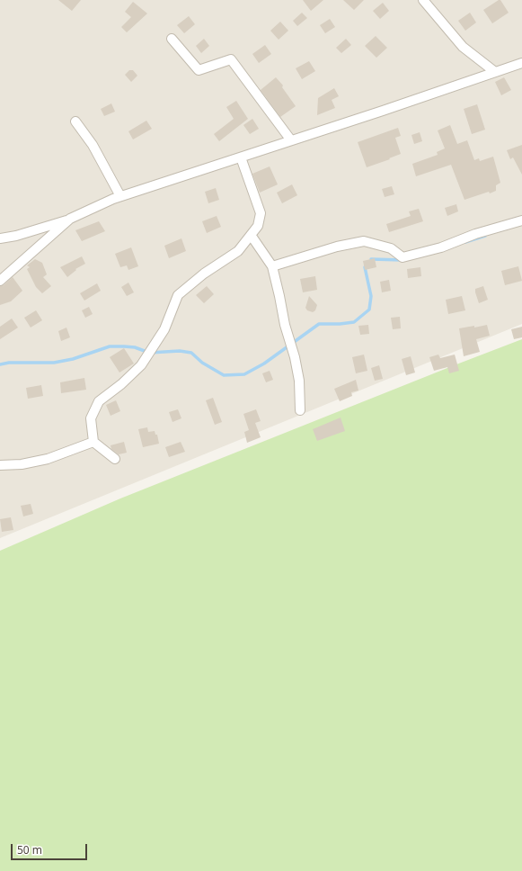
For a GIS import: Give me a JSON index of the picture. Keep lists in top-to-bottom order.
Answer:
{
  "scale_bar": "50 m"
}
